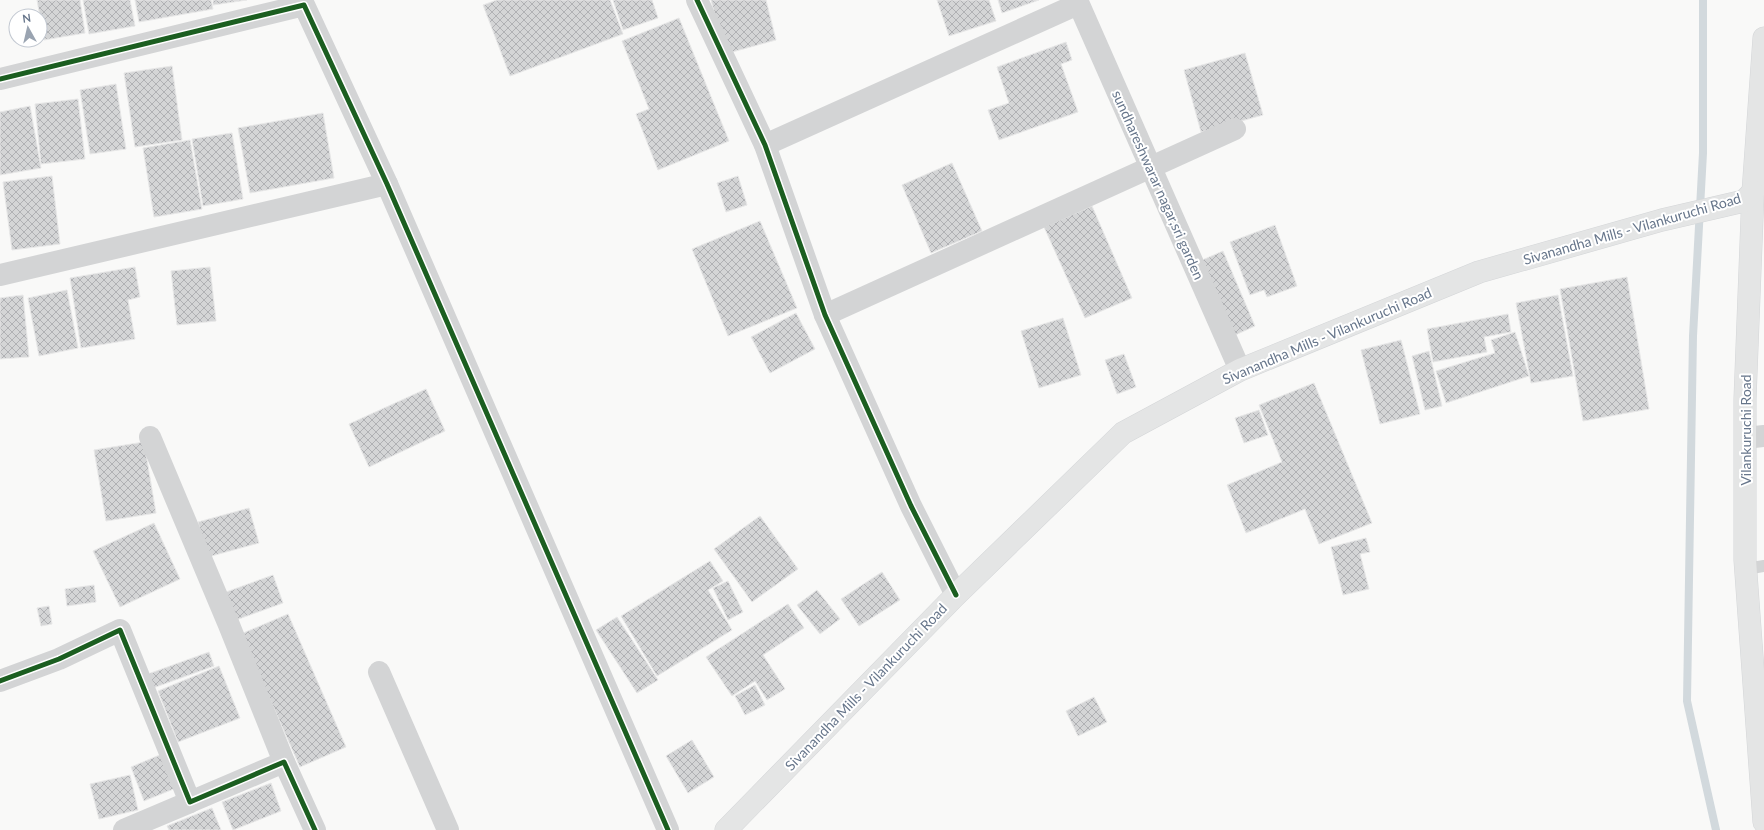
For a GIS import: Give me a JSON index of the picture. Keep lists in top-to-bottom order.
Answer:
{
  "streets": {
    "main road": ["Sivanandha Mills - Vilankuruchi Road", "Vilankuruchi Road"],
    "street": ["sundhareshwarar nagar,sri garden"]
  },
  "crossings": [
    ["sundhareshwarar nagar,sri garden", "Sivanandha Mills - Vilankuruchi Road"],
    ["Sivanandha Mills - Vilankuruchi Road", "Vilankuruchi Road"]
  ],
  "north": "top"
}
